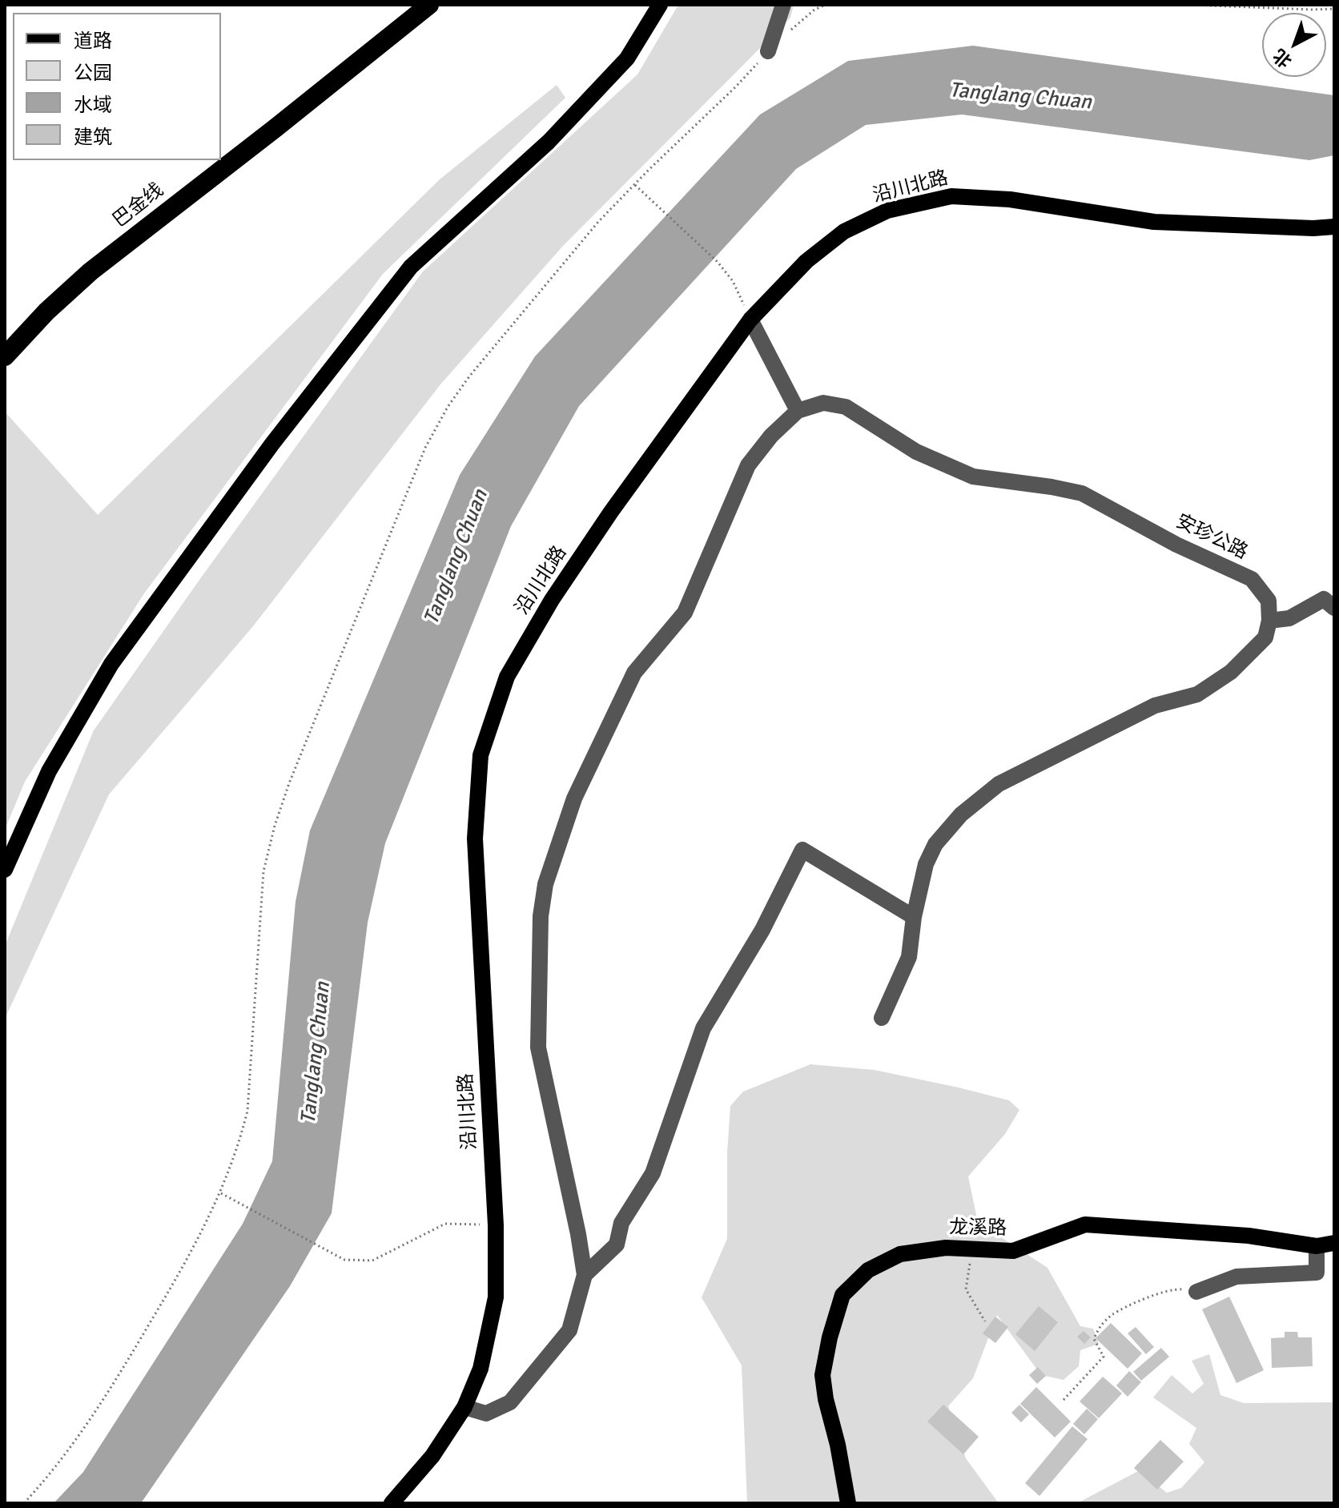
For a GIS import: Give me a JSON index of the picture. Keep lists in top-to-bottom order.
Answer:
{
  "streets": {
    "highway": ["巴金线"],
    "main road": ["沿川北路", "龙溪路"],
    "street": ["安珍公路"]
  },
  "water": ["Tanglang Chuan"],
  "legend": [
    "道路",
    "公园",
    "水域",
    "建筑"
  ],
  "north": "bottom left"
}
